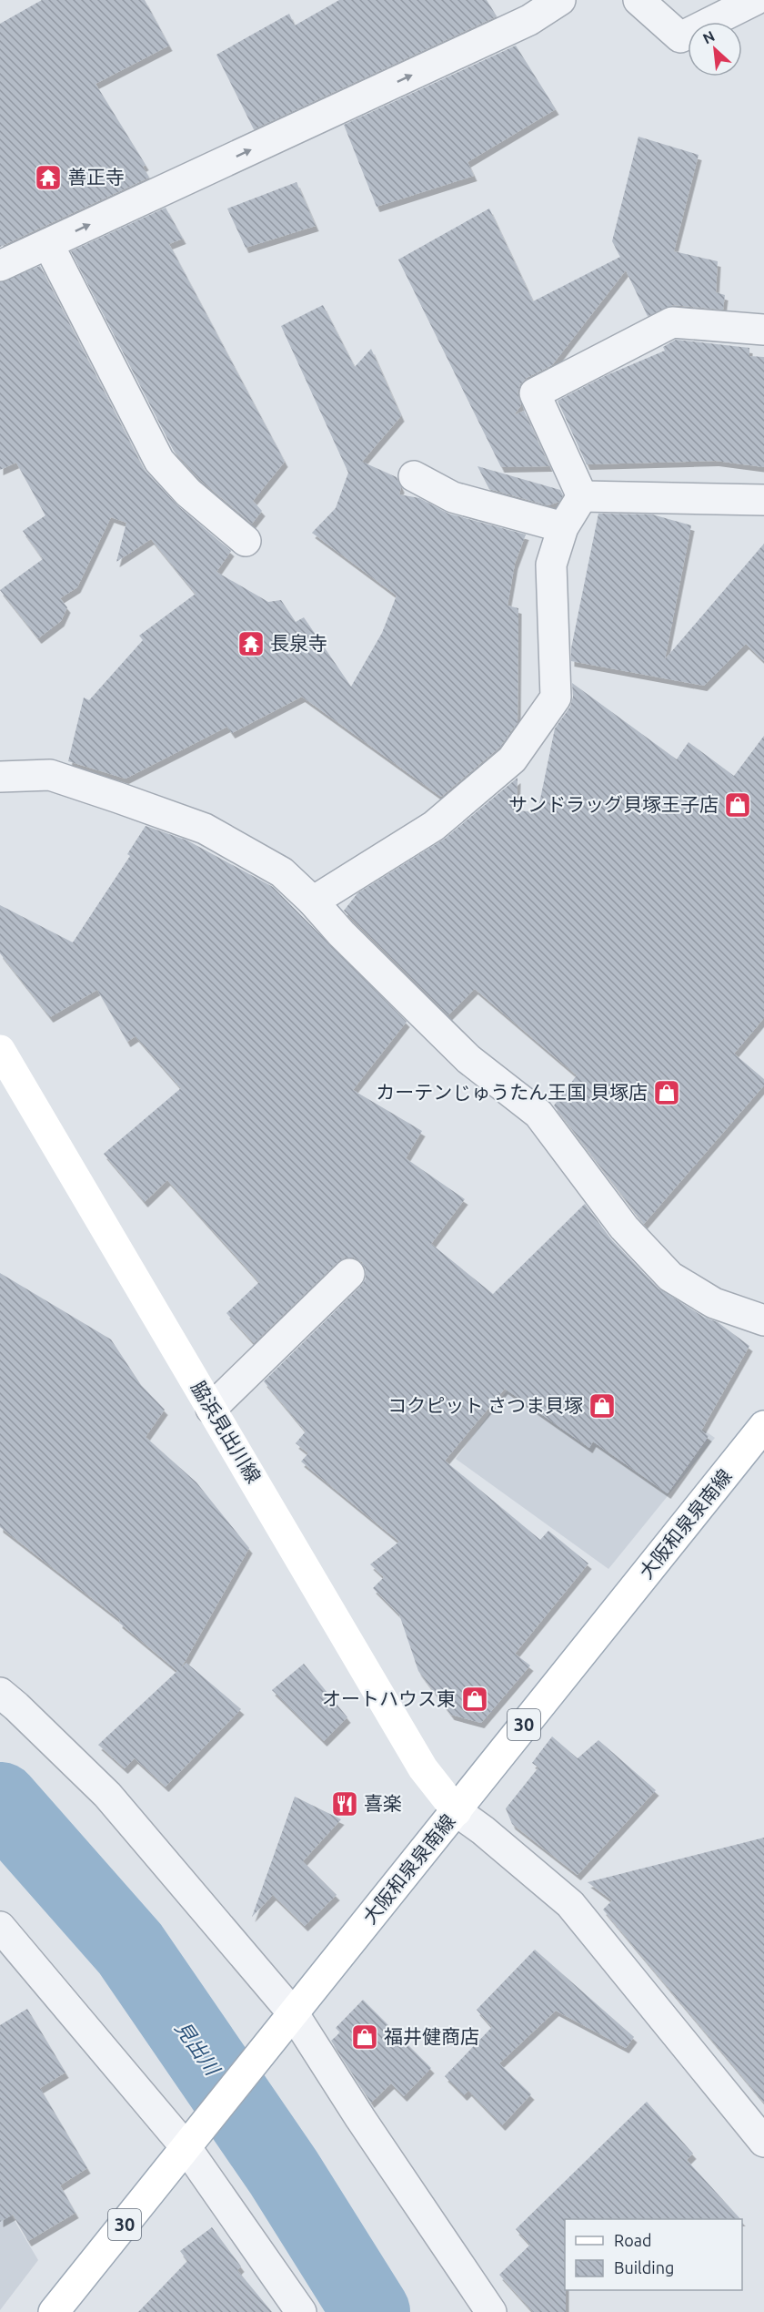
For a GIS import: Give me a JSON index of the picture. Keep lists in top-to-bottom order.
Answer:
{
  "streets": {
    "main road": ["脇浜見出川線", "大阪和泉泉南線", "30"]
  },
  "crossings": [
    ["脇浜見出川線", "大阪和泉泉南線"]
  ],
  "water": ["見出川"],
  "places": {
    "temple": ["善正寺", "長泉寺"],
    "shop": [
      "サンドラッグ貝塚王子店",
      "カーテンじゅうたん王国 貝塚店",
      "コクピット さつま貝塚",
      "オートハウス東",
      "福井健商店"
    ],
    "restaurant": ["喜楽"]
  },
  "legend": ["Road", "Building"],
  "north": "top left"
}
